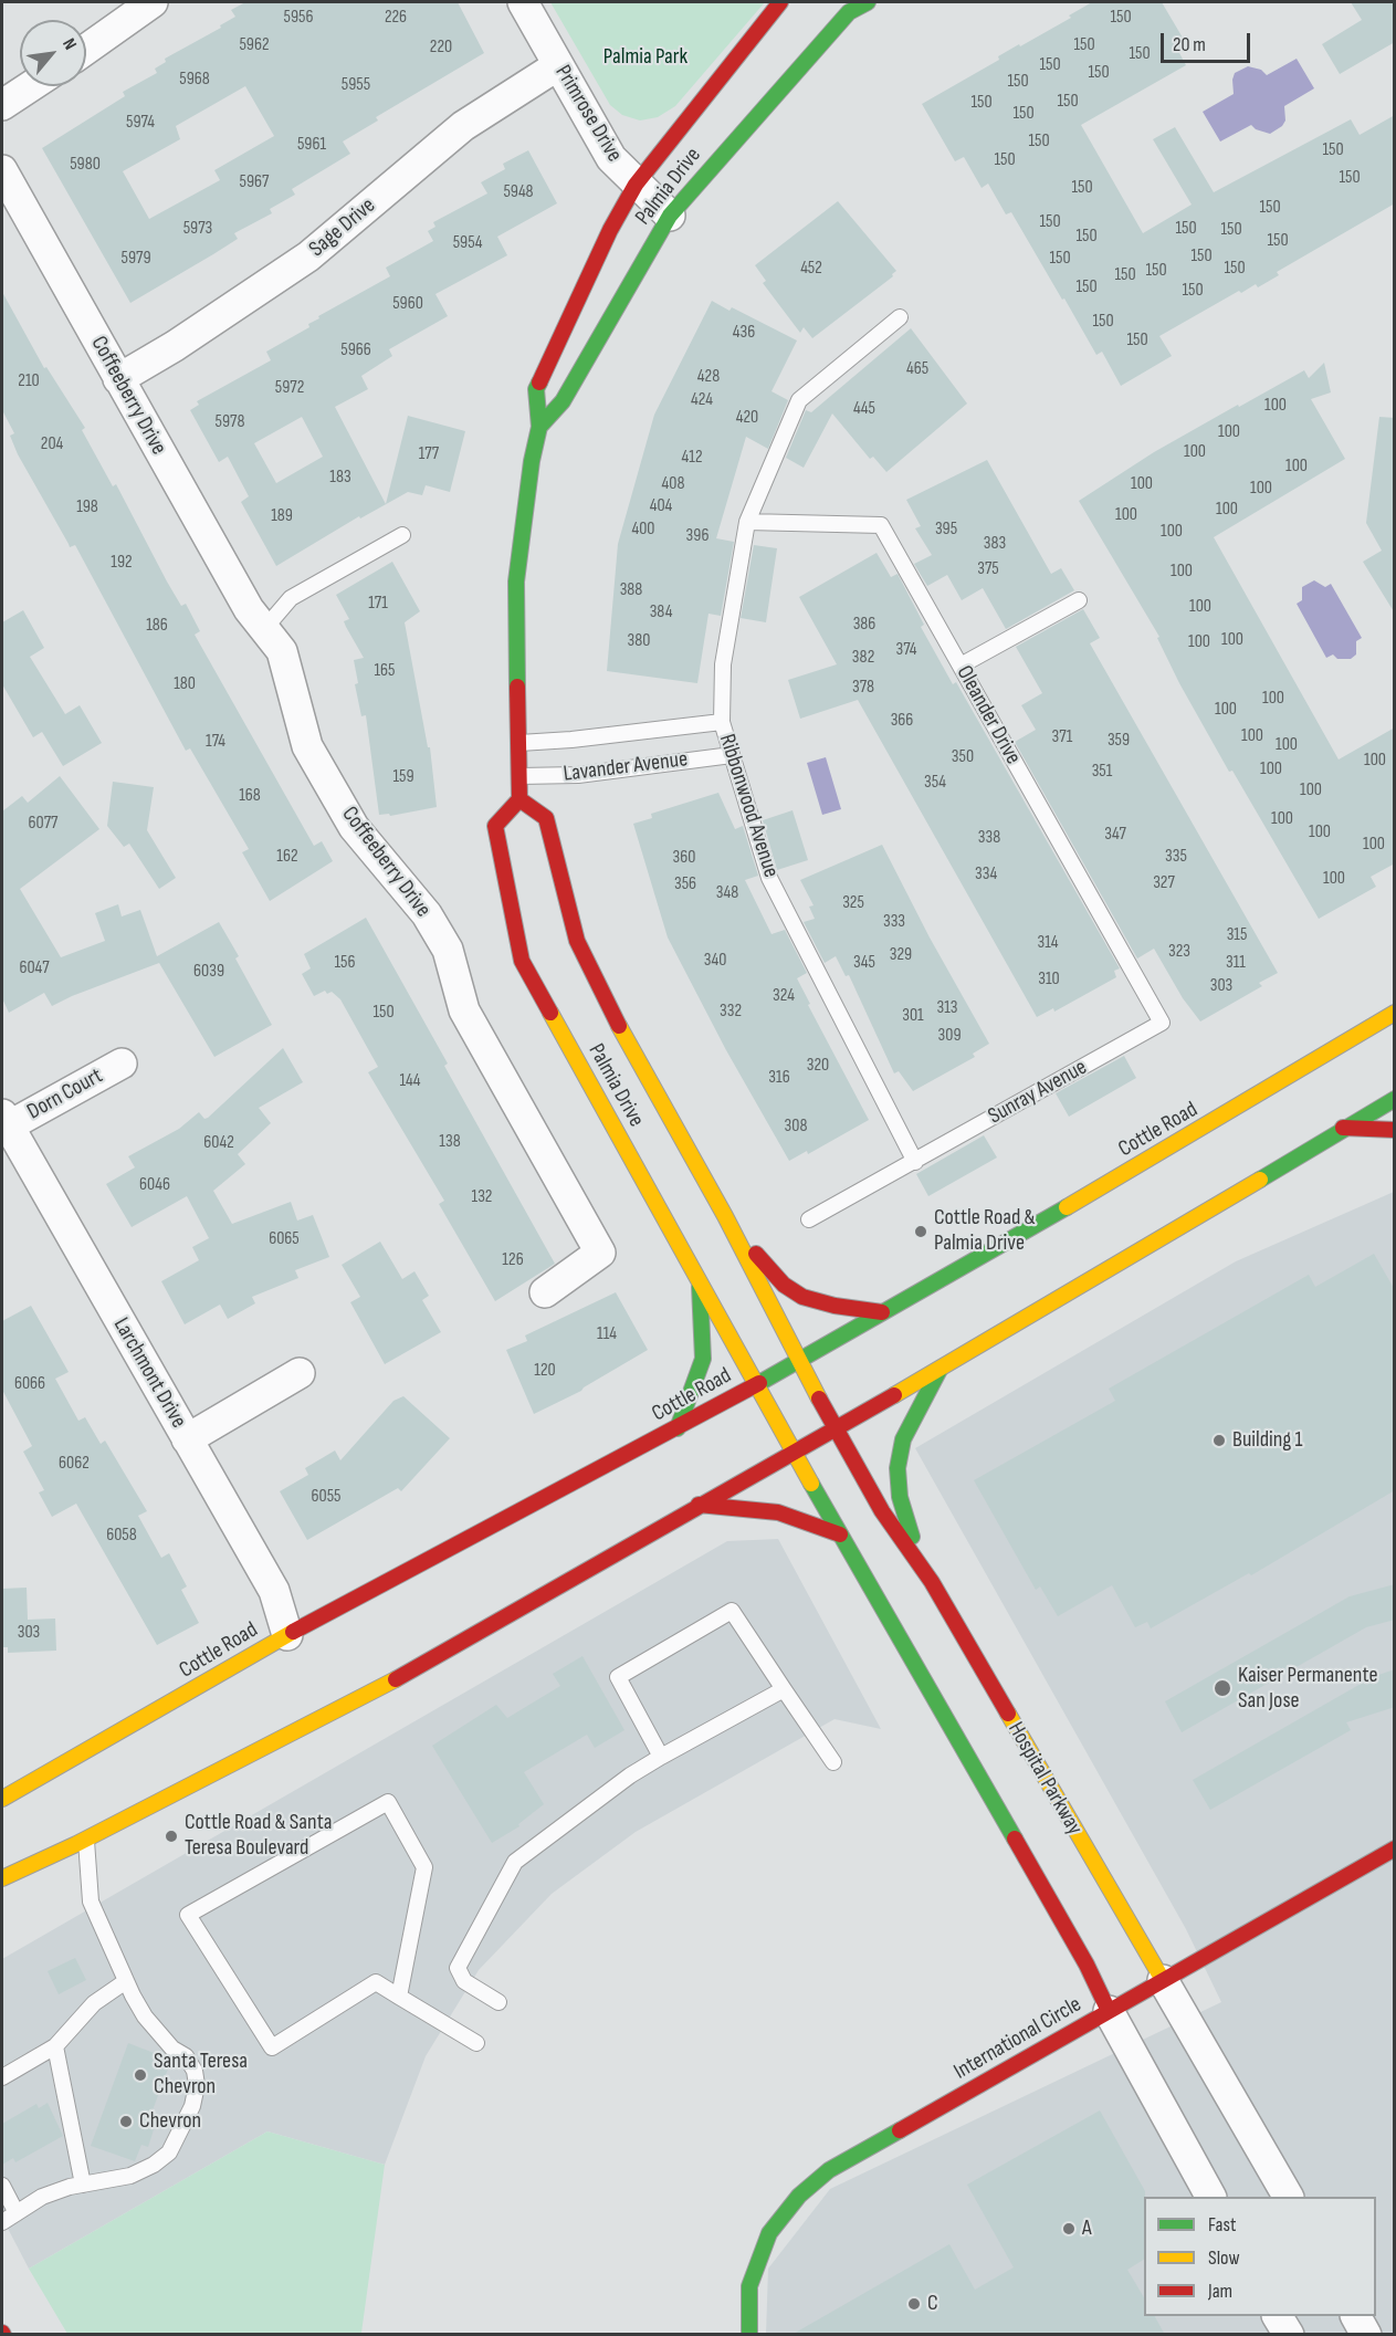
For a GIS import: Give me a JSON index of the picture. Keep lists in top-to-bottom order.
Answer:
{
  "streets": {
    "main road": [
      "Palmia Drive",
      "Cottle Road",
      "Hospital Parkway",
      "International Circle"
    ],
    "street": [
      "Primrose Drive",
      "Sage Drive",
      "Coffeeberry Drive",
      "Dorn Court",
      "Larchmont Drive"
    ],
    "lane": [
      "Oleander Drive",
      "Lavander Avenue",
      "Ribbonwood Avenue",
      "Sunray Avenue"
    ]
  },
  "crossings": [
    ["Primrose Drive", "Palmia Drive"],
    ["Primrose Drive", "Sage Drive"],
    ["Palmia Drive", "Lavander Avenue"],
    ["Palmia Drive", "Cottle Road"],
    ["Palmia Drive", "Hospital Parkway"],
    ["Sage Drive", "Coffeeberry Drive"],
    ["Oleander Drive", "Ribbonwood Avenue"],
    ["Oleander Drive", "Sunray Avenue"],
    ["Lavander Avenue", "Ribbonwood Avenue"],
    ["Ribbonwood Avenue", "Sunray Avenue"],
    ["Dorn Court", "Larchmont Drive"],
    ["Cottle Road", "Larchmont Drive"],
    ["Cottle Road", "Hospital Parkway"],
    ["Hospital Parkway", "International Circle"]
  ],
  "parks": ["Palmia Park"],
  "places": [
    "Cottle Road & Palmia Drive",
    "Building 1",
    "Kaiser Permanente San Jose",
    "Cottle Road & Santa Teresa Boulevard",
    "Santa Teresa Chevron",
    "Chevron",
    "A",
    "C"
  ],
  "house_numbers": [
    "5956",
    "226",
    "150",
    "5962",
    "150",
    "220",
    "150",
    "150",
    "150",
    "5968",
    "150",
    "5955",
    "150",
    "150",
    "150",
    "5974",
    "150",
    "5961",
    "150",
    "150",
    "5980",
    "150",
    "5967",
    "150",
    "5948",
    "150",
    "150",
    "5973",
    "150",
    "150",
    "150",
    "150",
    "5954",
    "150",
    "5979",
    "150",
    "452",
    "150",
    "150",
    "150",
    "150",
    "150",
    "5960",
    "150",
    "436",
    "150",
    "5966",
    "465",
    "428",
    "210",
    "5972",
    "424",
    "100",
    "445",
    "420",
    "5978",
    "100",
    "204",
    "100",
    "177",
    "412",
    "100",
    "183",
    "408",
    "100",
    "100",
    "404",
    "198",
    "100",
    "100",
    "189",
    "400",
    "395",
    "100",
    "396",
    "383",
    "192",
    "375",
    "100",
    "388",
    "171",
    "100",
    "384",
    "386",
    "186",
    "100",
    "380",
    "100",
    "374",
    "382",
    "165",
    "180",
    "378",
    "100",
    "100",
    "366",
    "100",
    "371",
    "359",
    "174",
    "100",
    "350",
    "100",
    "100",
    "351",
    "159",
    "354",
    "100",
    "168",
    "100",
    "6077",
    "100",
    "347",
    "338",
    "100",
    "162",
    "335",
    "360",
    "334",
    "100",
    "327",
    "356",
    "348",
    "325",
    "333",
    "315",
    "314",
    "323",
    "329",
    "340",
    "156",
    "345",
    "311",
    "6047",
    "6039",
    "310",
    "303",
    "324",
    "313",
    "332",
    "150",
    "301",
    "309",
    "320",
    "316",
    "144",
    "308",
    "138",
    "6042",
    "6046",
    "132",
    "6065",
    "126",
    "114",
    "120",
    "6066",
    "6062",
    "6055",
    "6058",
    "303"
  ],
  "legend": ["Fast", "Slow", "Jam"],
  "scale_bar": "20 m",
  "north": "top right"
}
